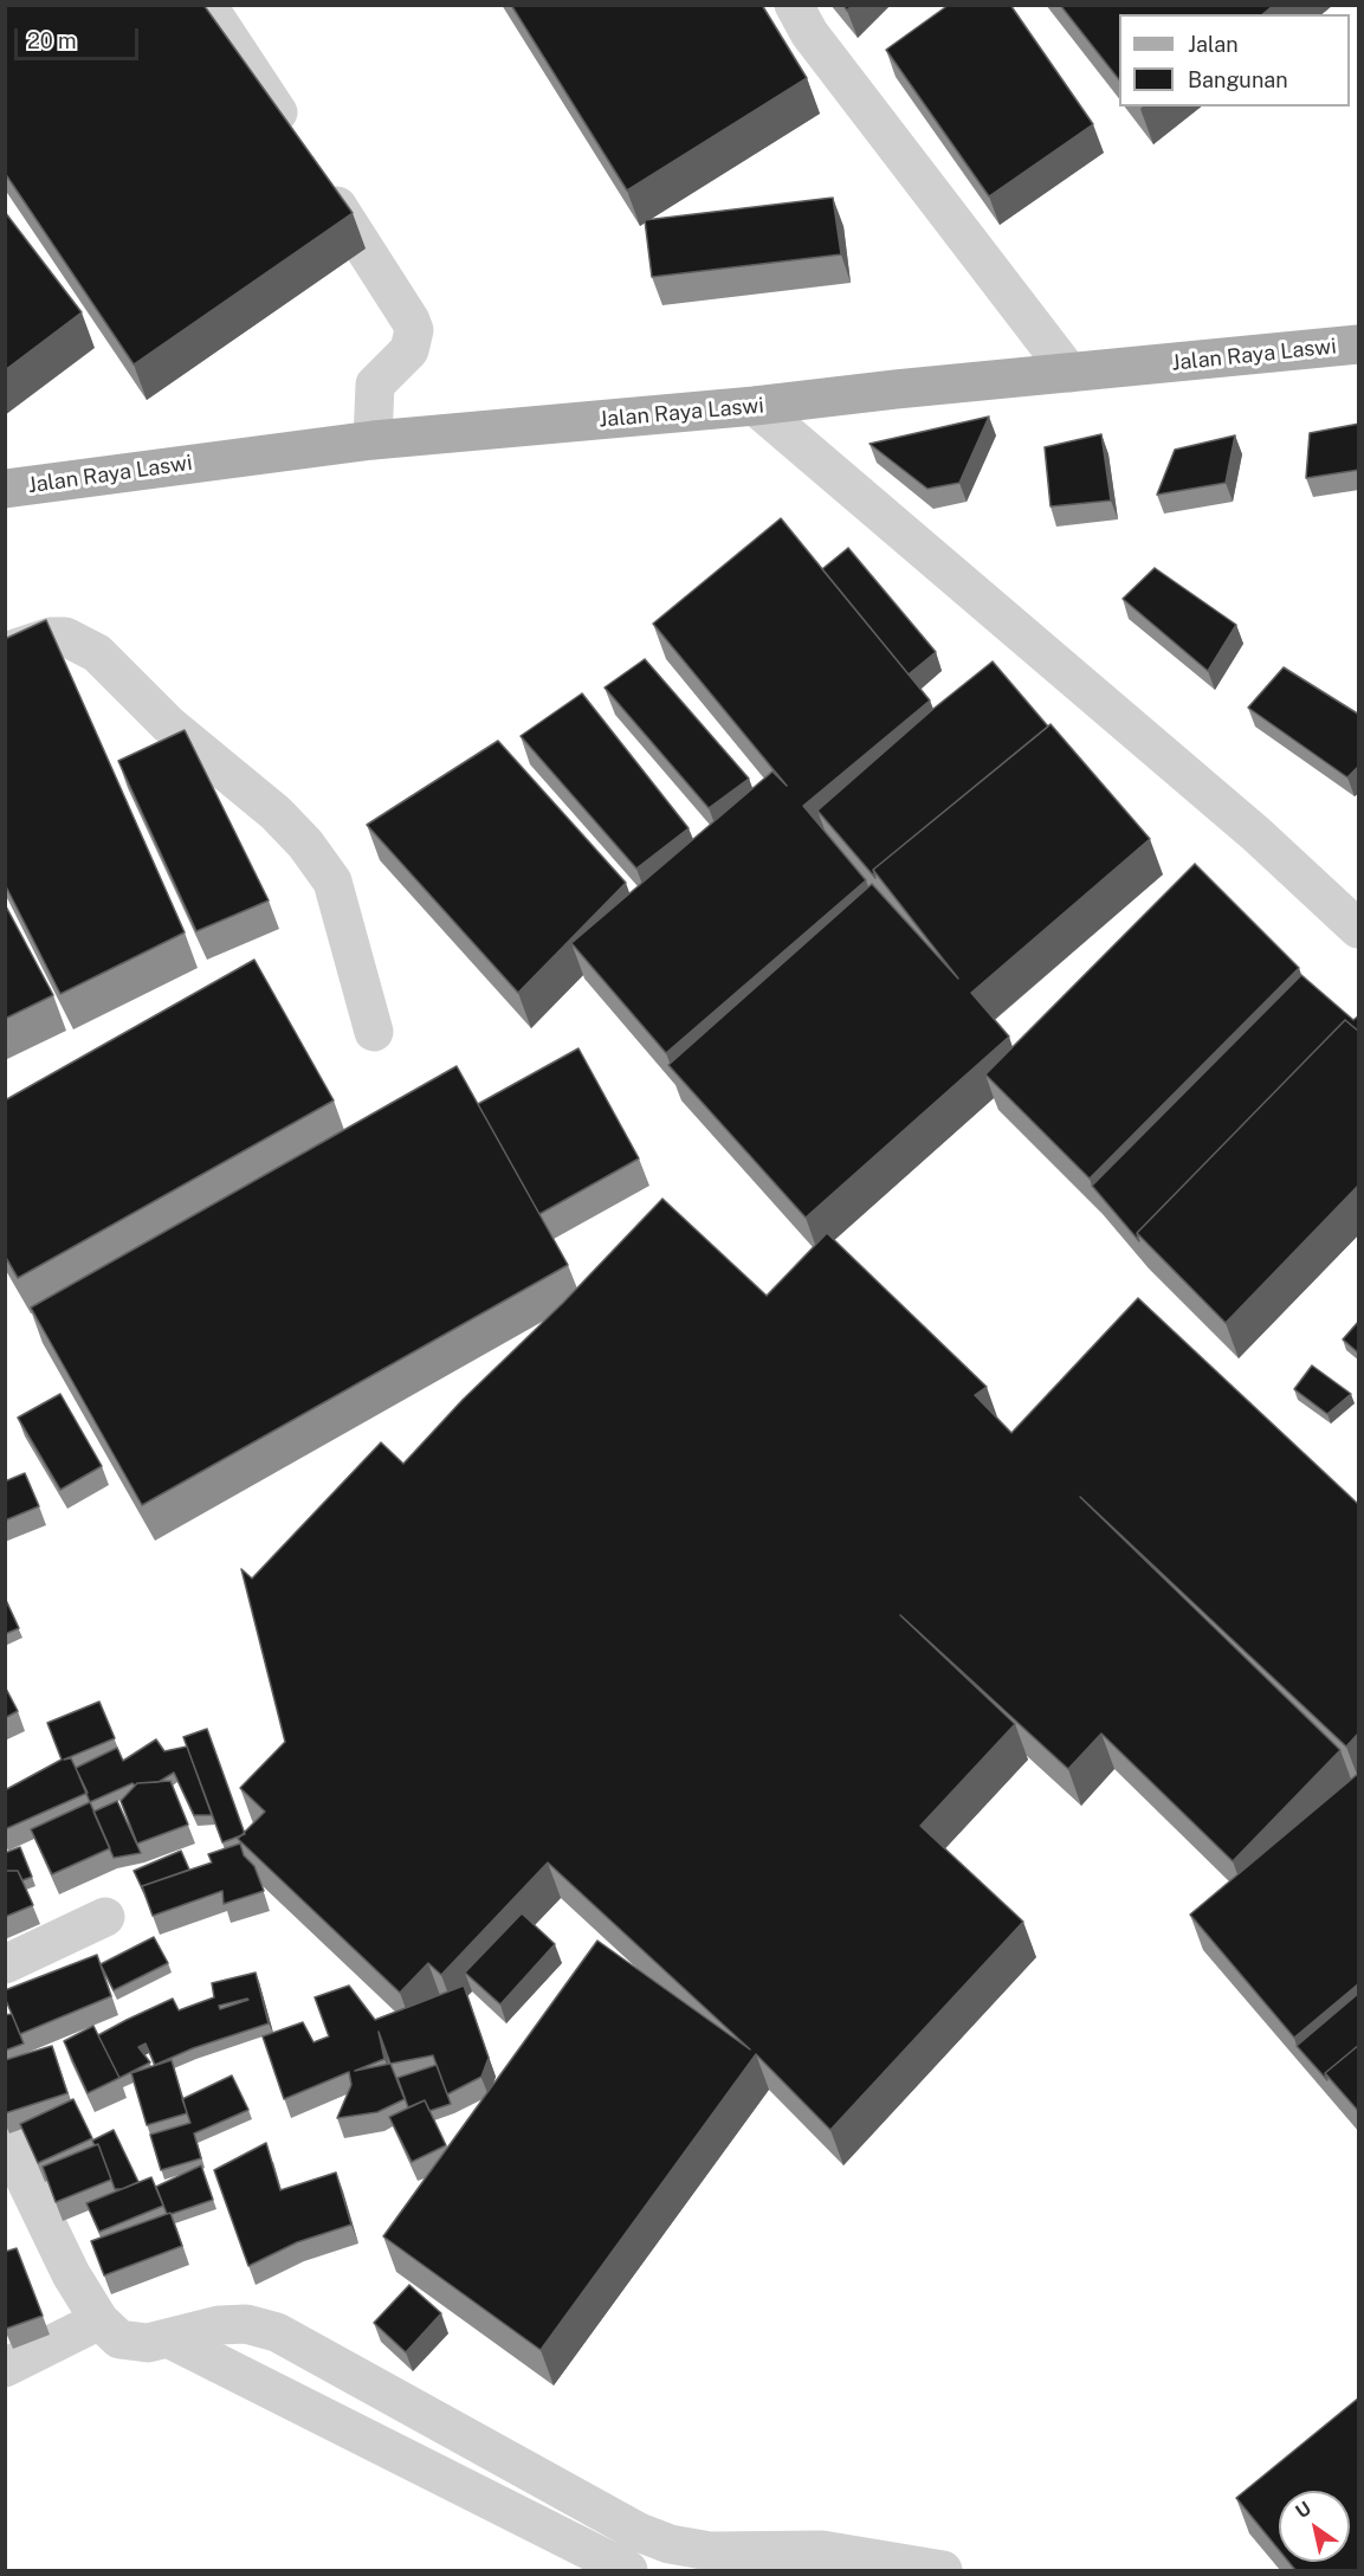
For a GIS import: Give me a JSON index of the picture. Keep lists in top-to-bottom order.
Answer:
{
  "streets": {
    "main road": ["Jalan Raya Laswi"]
  },
  "legend": ["Jalan", "Bangunan"],
  "scale_bar": "20 m",
  "north": "top left"
}
